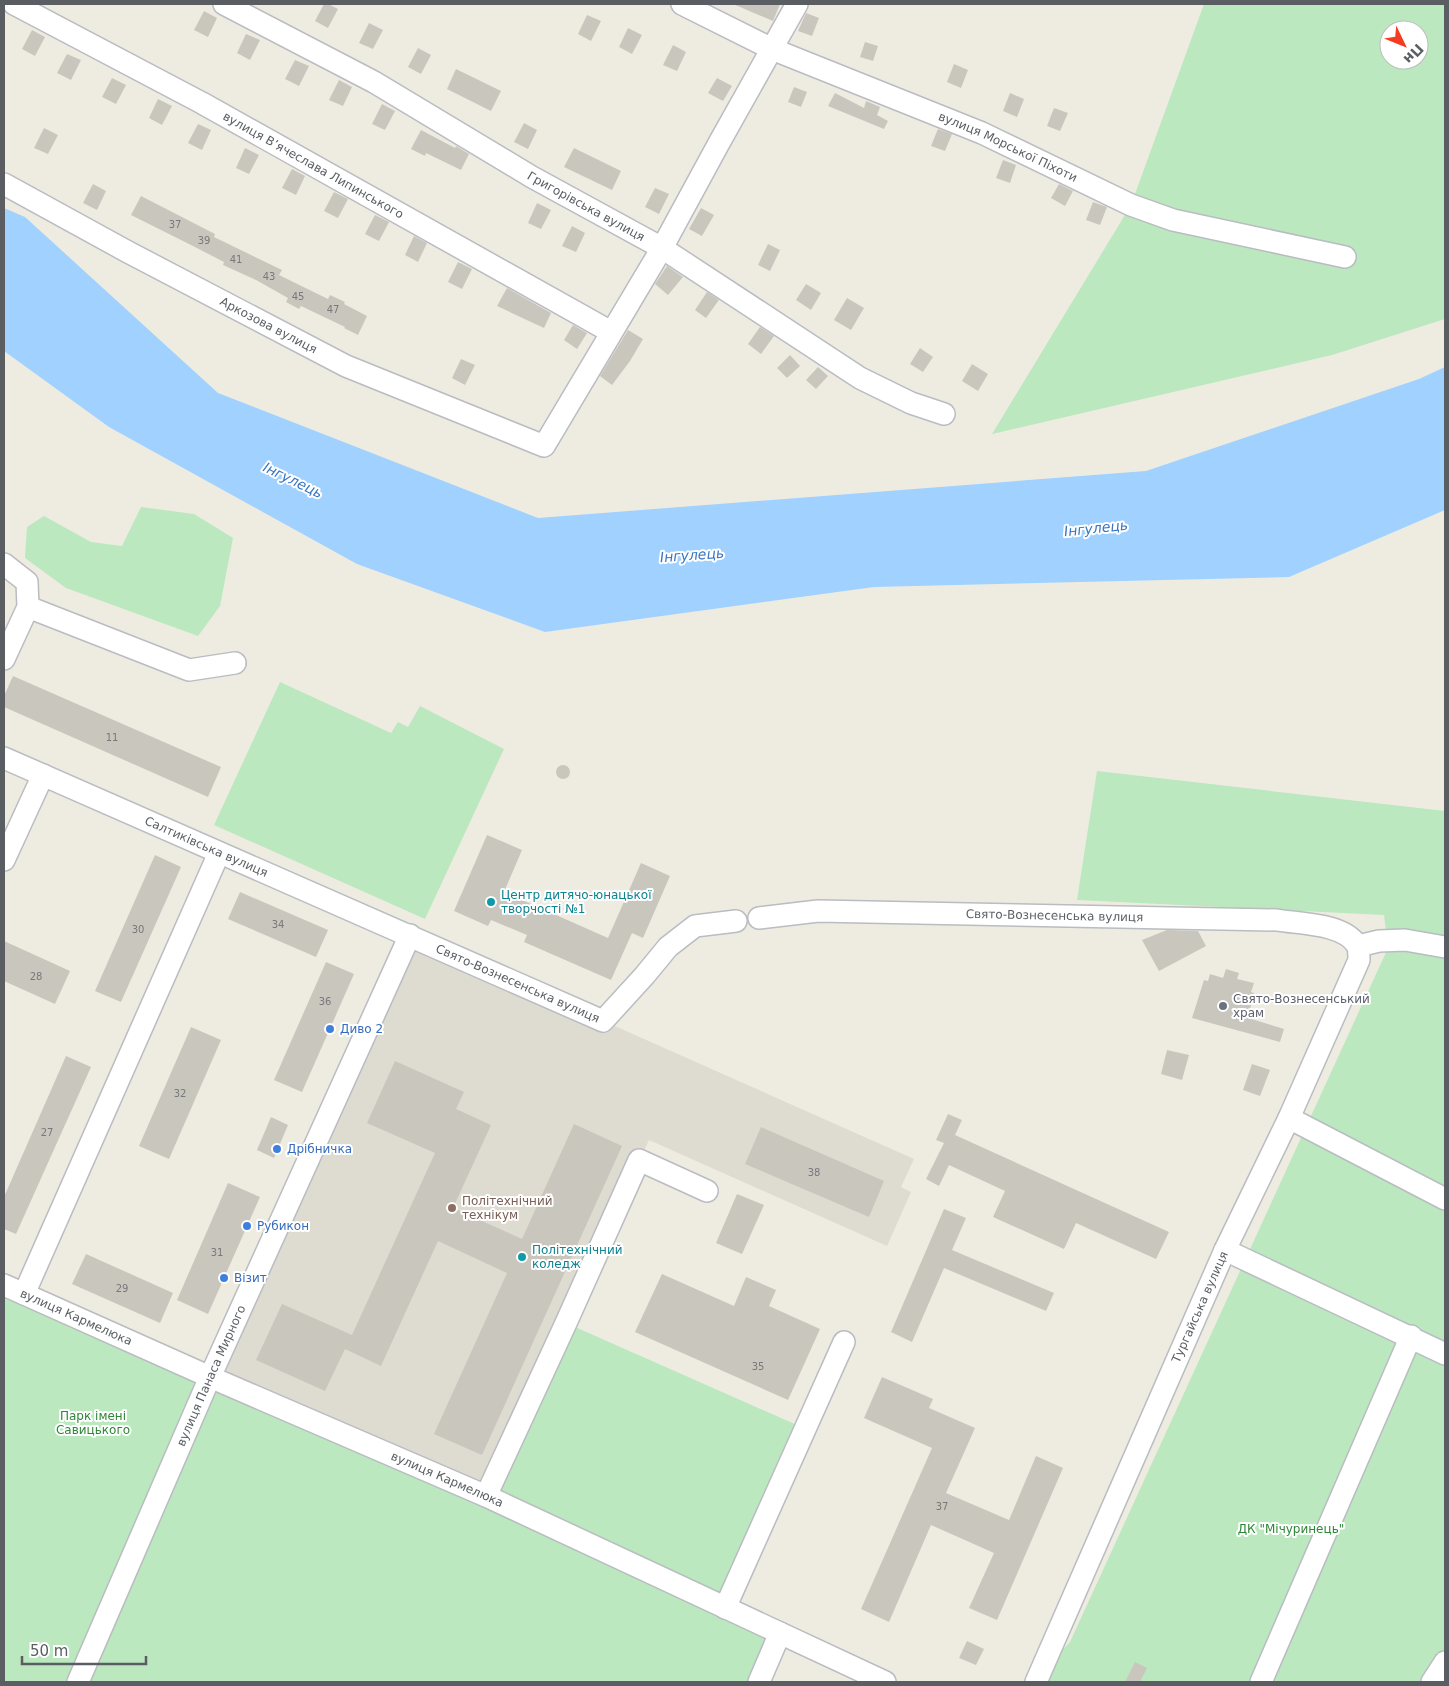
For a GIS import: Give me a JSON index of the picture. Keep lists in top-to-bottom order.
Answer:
{
  "streets": {
    "street": [
      "вулиця Морської Піхоти",
      "вулиця В’ячеслава Липинського",
      "Григорівська вулиця",
      "Аркозова вулиця",
      "Салтиківська вулиця",
      "Свято-Вознесенська вулиця",
      "Тургайська вулиця",
      "вулиця Кармелюка",
      "вулиця Панаса Мирного"
    ]
  },
  "crossings": [
    ["вулиця В’ячеслава Липинського", "Аркозова вулиця"],
    ["Салтиківська вулиця", "Свято-Вознесенська вулиця"],
    ["Салтиківська вулиця", "вулиця Панаса Мирного"],
    ["Свято-Вознесенська вулиця", "Тургайська вулиця"],
    ["Свято-Вознесенська вулиця", "вулиця Панаса Мирного"],
    ["вулиця Кармелюка", "вулиця Панаса Мирного"]
  ],
  "water": ["Інгулець"],
  "parks": ["Парк імені Савицького", "ДК \"Мічуринець\""],
  "places": [
    "Центр дитячо-юнацької творчості №1",
    "Свято-Вознесенський храм",
    "Диво 2",
    "Дрібничка",
    "Політехнічний технікум",
    "Рубикон",
    "Політехнічний коледж",
    "Візит"
  ],
  "house_numbers": [
    "37",
    "39",
    "41",
    "43",
    "45",
    "47",
    "11",
    "34",
    "30",
    "28",
    "36",
    "32",
    "27",
    "38",
    "31",
    "29",
    "35",
    "37"
  ],
  "scale_bar": "50 m",
  "north": "bottom right"
}
